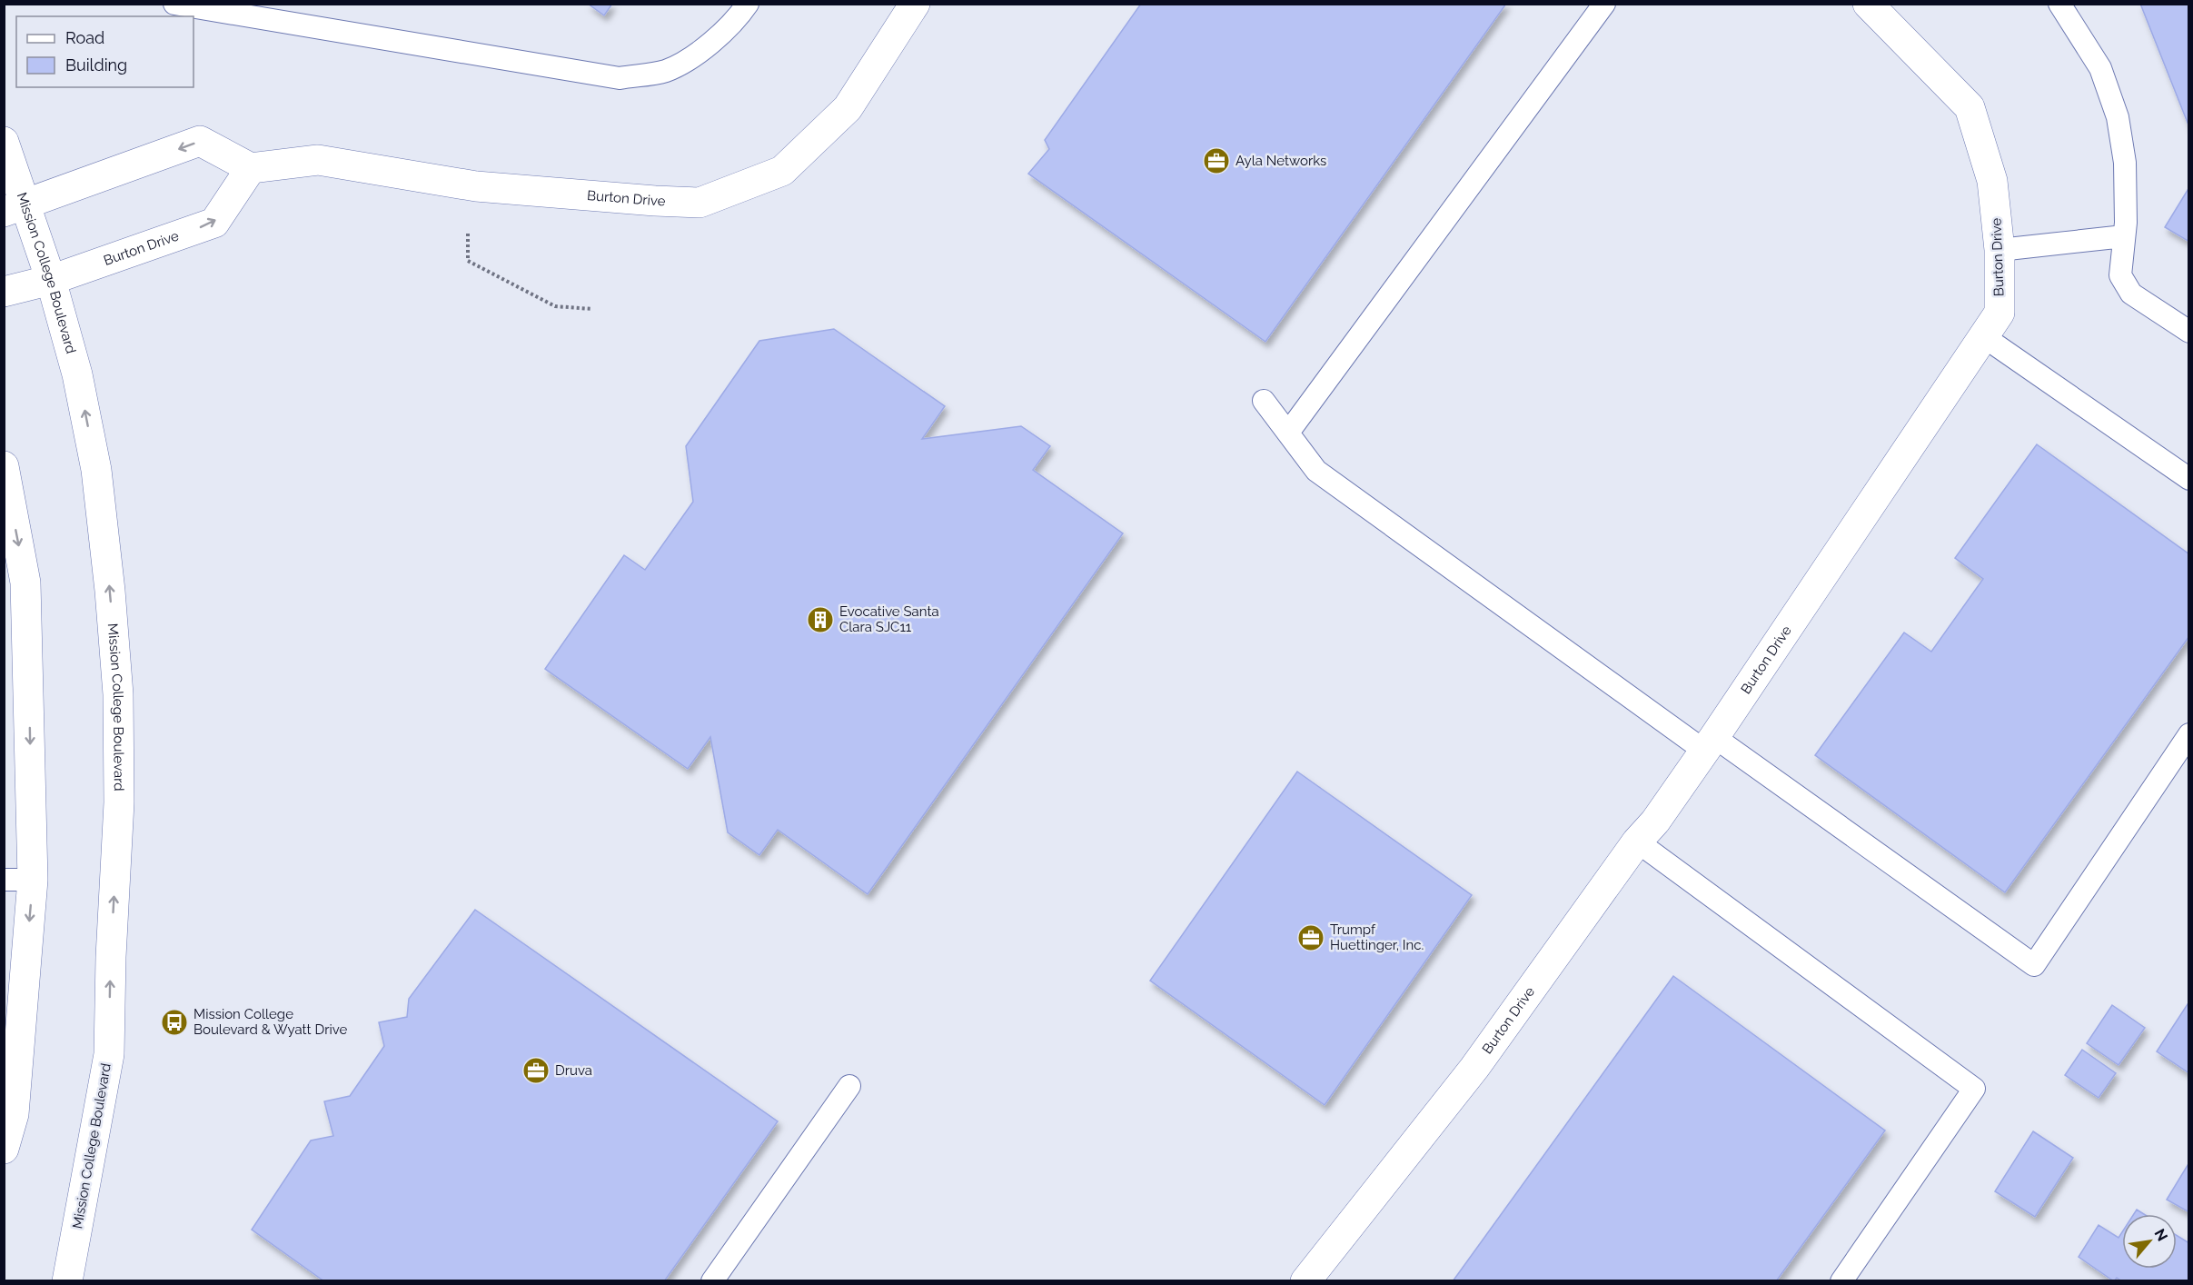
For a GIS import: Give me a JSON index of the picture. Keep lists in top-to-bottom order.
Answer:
{
  "streets": {
    "street": ["Burton Drive", "Mission College Boulevard"]
  },
  "crossings": [
    ["Burton Drive", "Mission College Boulevard"]
  ],
  "places": {
    "office": ["Ayla Networks", "Trumpf Huettinger, Inc.", "Druva"],
    "building": ["Evocative Santa Clara SJC11"],
    "bus stop": ["Mission College Boulevard & Wyatt Drive"]
  },
  "legend": ["Road", "Building"],
  "north": "top right"
}
